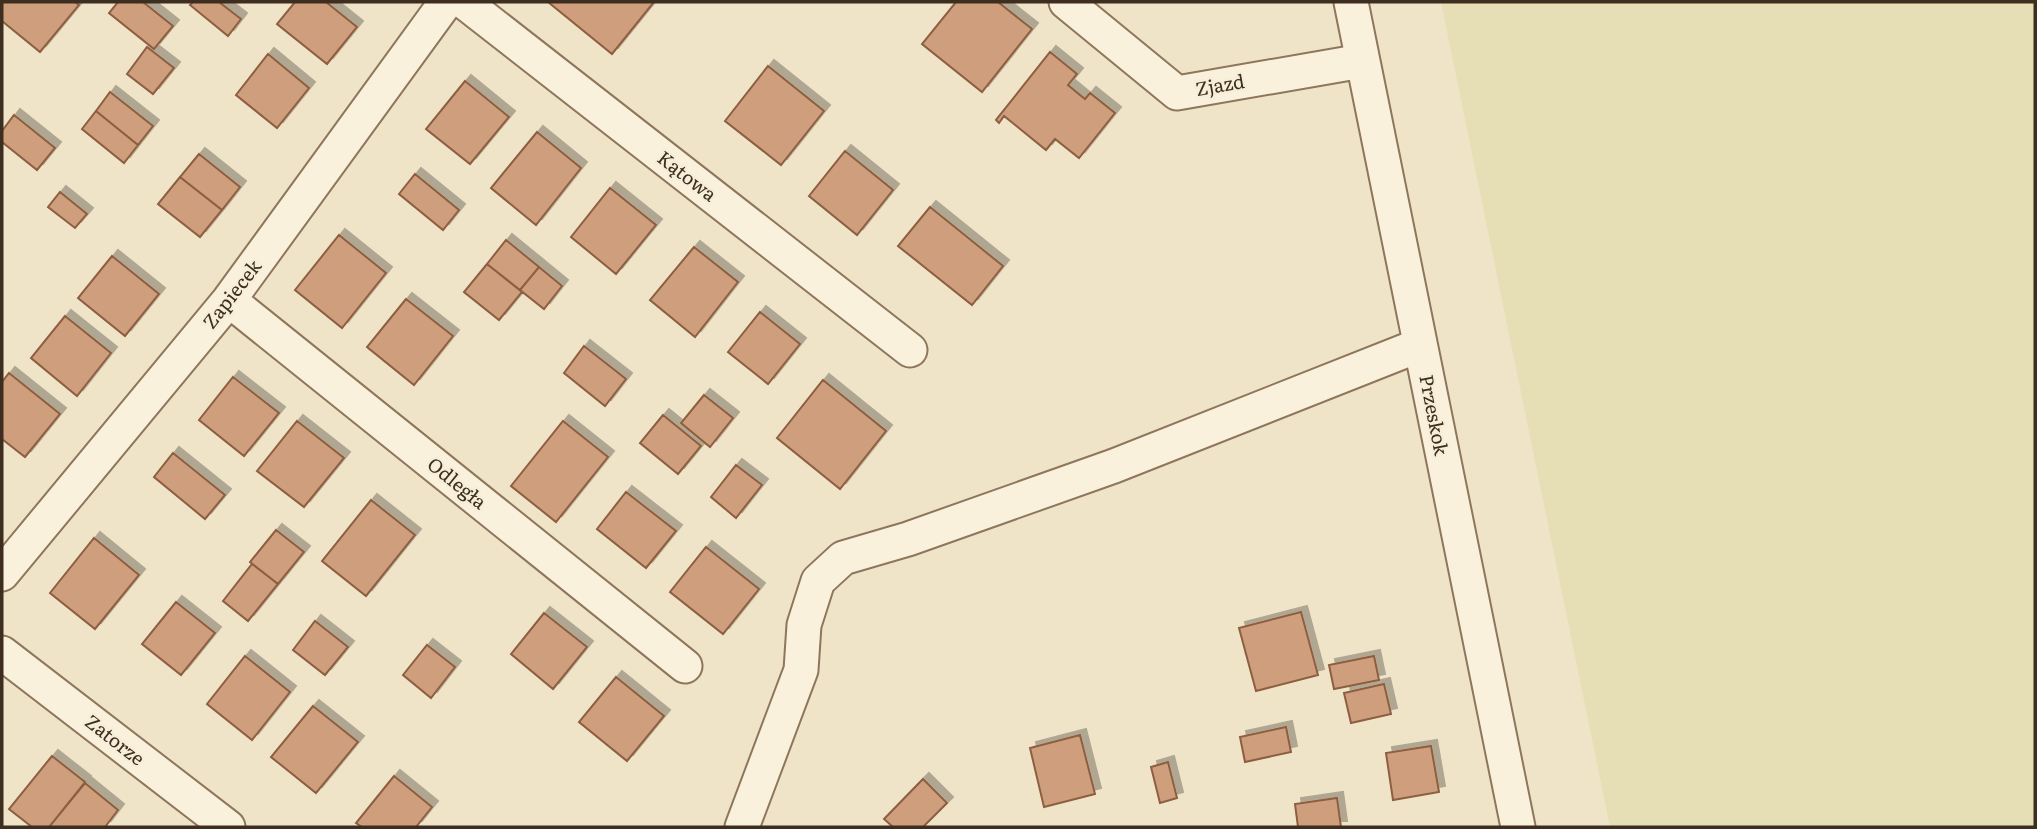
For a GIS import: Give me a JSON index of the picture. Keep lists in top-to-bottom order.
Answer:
{
  "streets": {
    "street": [
      "Zjazd",
      "Kątowa",
      "Zapiecek",
      "Przeskok",
      "Odległa",
      "Zatorze"
    ]
  },
  "crossings": [
    ["Zjazd", "Przeskok"],
    ["Zapiecek", "Odległa"]
  ]
}
